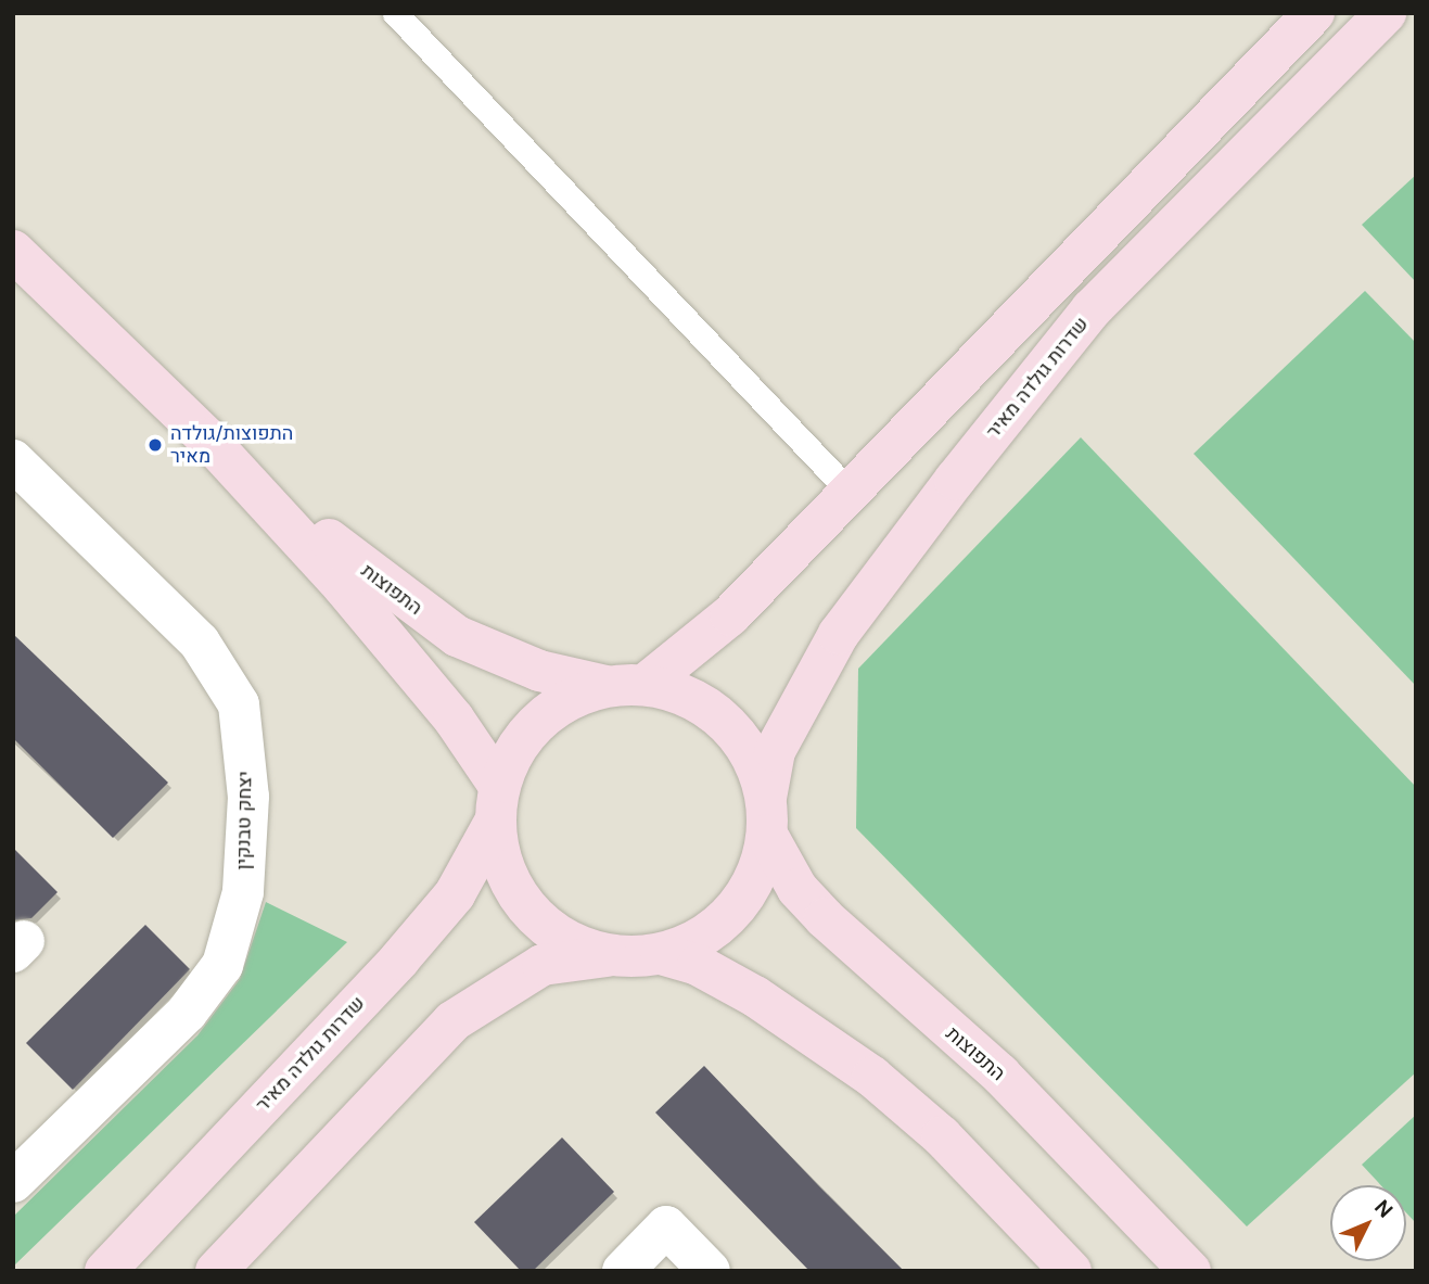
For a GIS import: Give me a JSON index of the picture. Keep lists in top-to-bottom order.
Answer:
{
  "streets": {
    "main road": ["שדרות גולדה מאיר", "התפוצות"],
    "street": ["יצחק טבנקין"]
  },
  "crossings": [
    ["שדרות גולדה מאיר", "התפוצות"]
  ],
  "places": ["התפוצות/גולדה מאיר"],
  "north": "top right"
}
